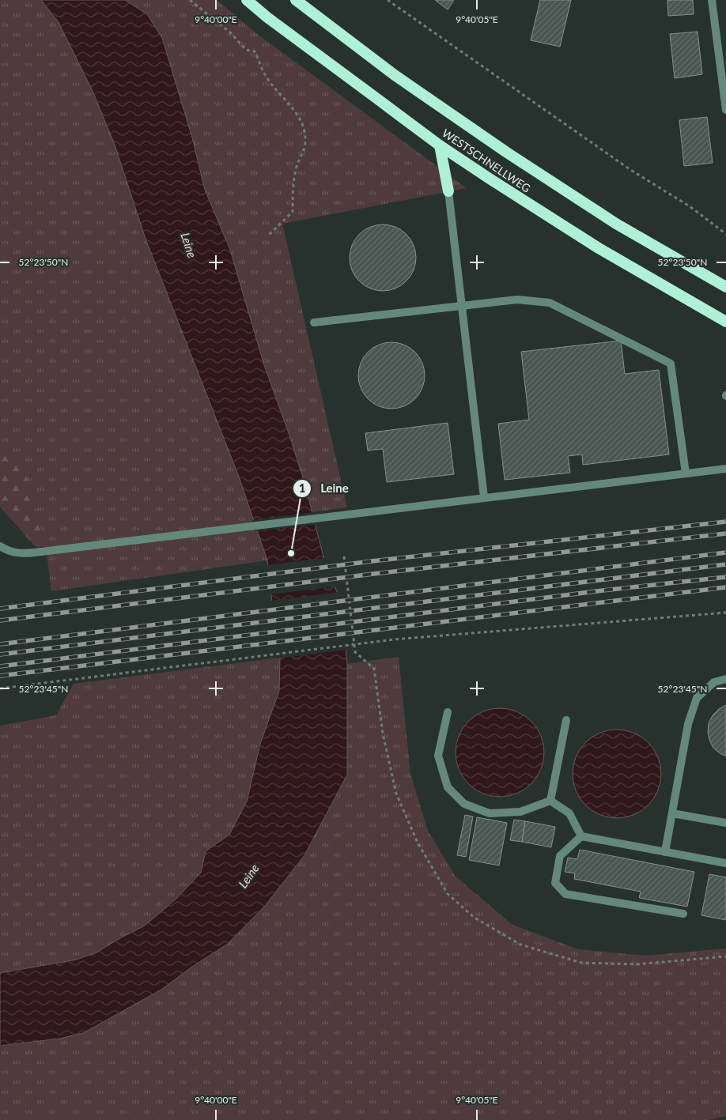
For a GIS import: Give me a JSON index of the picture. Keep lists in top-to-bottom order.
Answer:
{
  "streets": {
    "highway": ["WESTSCHNELLWEG"]
  },
  "water": ["Leine"],
  "places": ["Leine"],
  "coordinates": [
    "9°40'00\"E",
    "9°40'05\"E",
    "52°23'50\"N",
    "52°23'45\"N"
  ]
}
